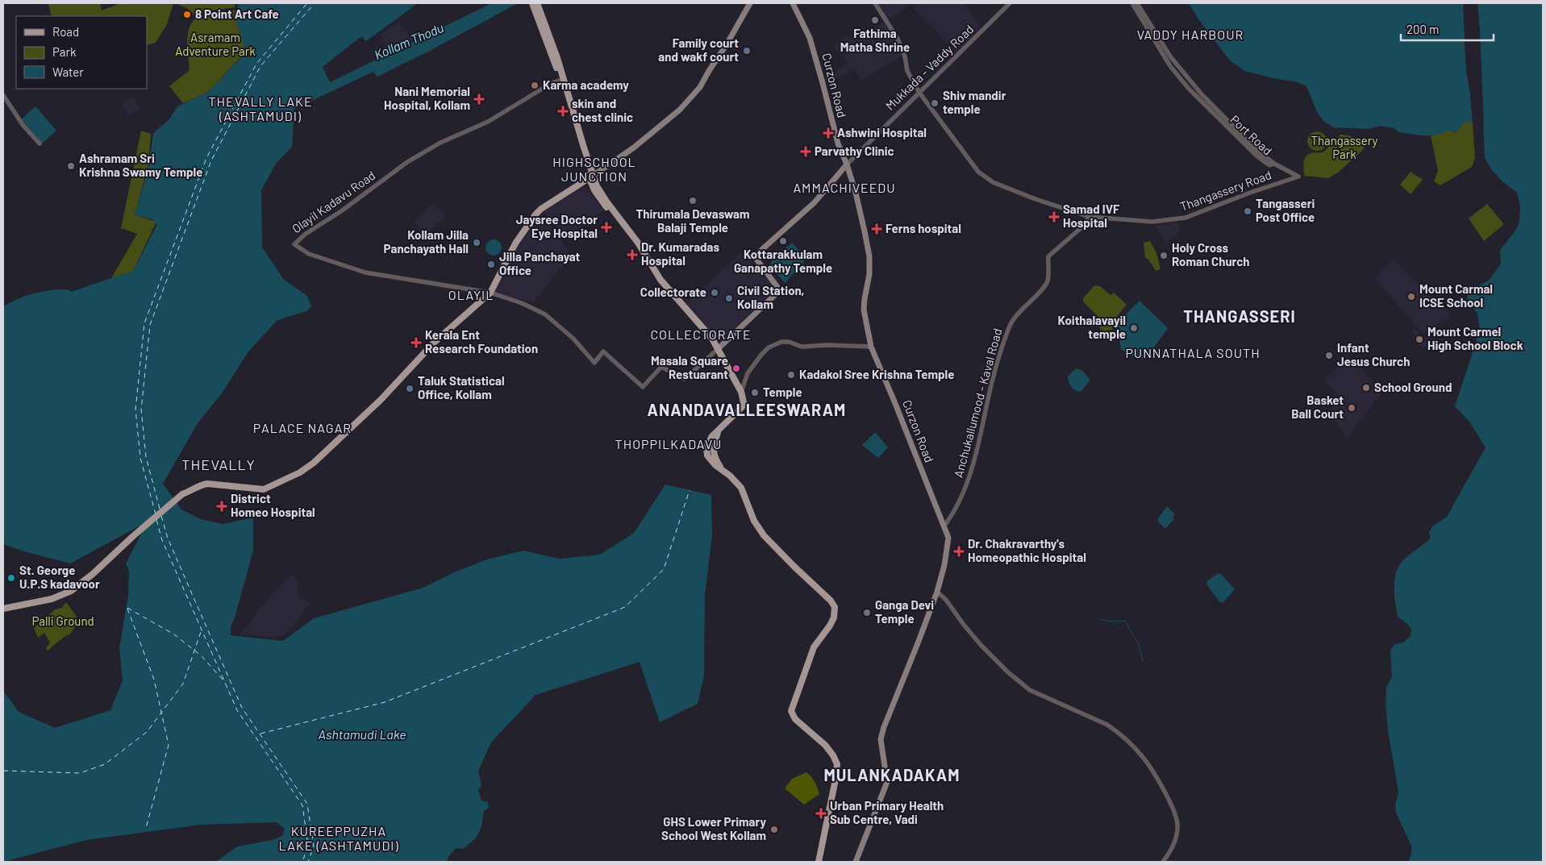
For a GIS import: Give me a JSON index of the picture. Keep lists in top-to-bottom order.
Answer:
{
  "streets": {
    "main road": ["Curzon Road"],
    "street": [
      "Mukkada - Vaddy Road",
      "Port Road",
      "Thangassery Road",
      "Olayil Kadavu Road",
      "Anchukallumood - Kaval Road"
    ]
  },
  "crossings": [
    ["Mukkada - Vaddy Road", "Curzon Road"],
    ["Mukkada - Vaddy Road", "Thangassery Road"],
    ["Curzon Road", "Anchukallumood - Kaval Road"],
    ["Port Road", "Thangassery Road"],
    ["Thangassery Road", "Anchukallumood - Kaval Road"]
  ],
  "districts": [
    "VADDY HARBOUR",
    "THEVALLY LAKE (ASHTAMUDI)",
    "HIGHSCHOOL JUNCTION",
    "AMMACHIVEEDU",
    "OLAYIL",
    "THANGASSERI",
    "COLLECTORATE",
    "PUNNATHALA SOUTH",
    "ANANDAVALLEESWARAM",
    "PALACE NAGAR",
    "THOPPILKADAVU",
    "THEVALLY",
    "MULANKADAKAM",
    "KUREEPPUZHA LAKE (ASHTAMUDI)"
  ],
  "water": ["Kollam Thodu", "Ashtamudi Lake"],
  "parks": ["Asramam Adventure Park", "Thangassery Park", "Palli Ground"],
  "places": {
    "other": [
      "8 Point Art Cafe",
      "Fathima Matha Shrine",
      "Family court and wakf court",
      "Karma academy",
      "Shiv mandir temple",
      "Ashramam Sri Krishna Swamy Temple",
      "Thirumala Devaswam Balaji Temple",
      "Tangasseri Post Office",
      "Kottarakkulam Ganapathy Temple",
      "Kollam Jilla Panchayath Hall",
      "Holy Cross Roman Church",
      "Jilla Panchayat Office",
      "Collectorate",
      "Mount Carmal ICSE School",
      "Civil Station, Kollam",
      "Koithalavayil temple",
      "Mount Carmel High School Block",
      "Infant Jesus Church",
      "Masala Square Restuarant",
      "Kadakol Sree Krishna Temple",
      "School Ground",
      "Taluk Statistical Office, Kollam",
      "Temple",
      "Basket Ball Court",
      "St. George U.P.S kadavoor",
      "Ganga Devi Temple",
      "GHS Lower Primary School West Kollam"
    ],
    "health": [
      "Nani Memorial Hospital, Kollam",
      "skin and chest clinic",
      "Ashwini Hospital",
      "Parvathy Clinic",
      "Samad IVF Hospital",
      "Jaysree Doctor Eye Hospital",
      "Ferns hospital",
      "Dr. Kumaradas Hospital",
      "Kerala Ent Research Foundation",
      "District Homeo Hospital",
      "Dr. Chakravarthy's Homeopathic Hospital",
      "Urban Primary Health Sub Centre, Vadi"
    ]
  },
  "legend": ["Road", "Park", "Water"],
  "scale_bar": "200 m"
}
